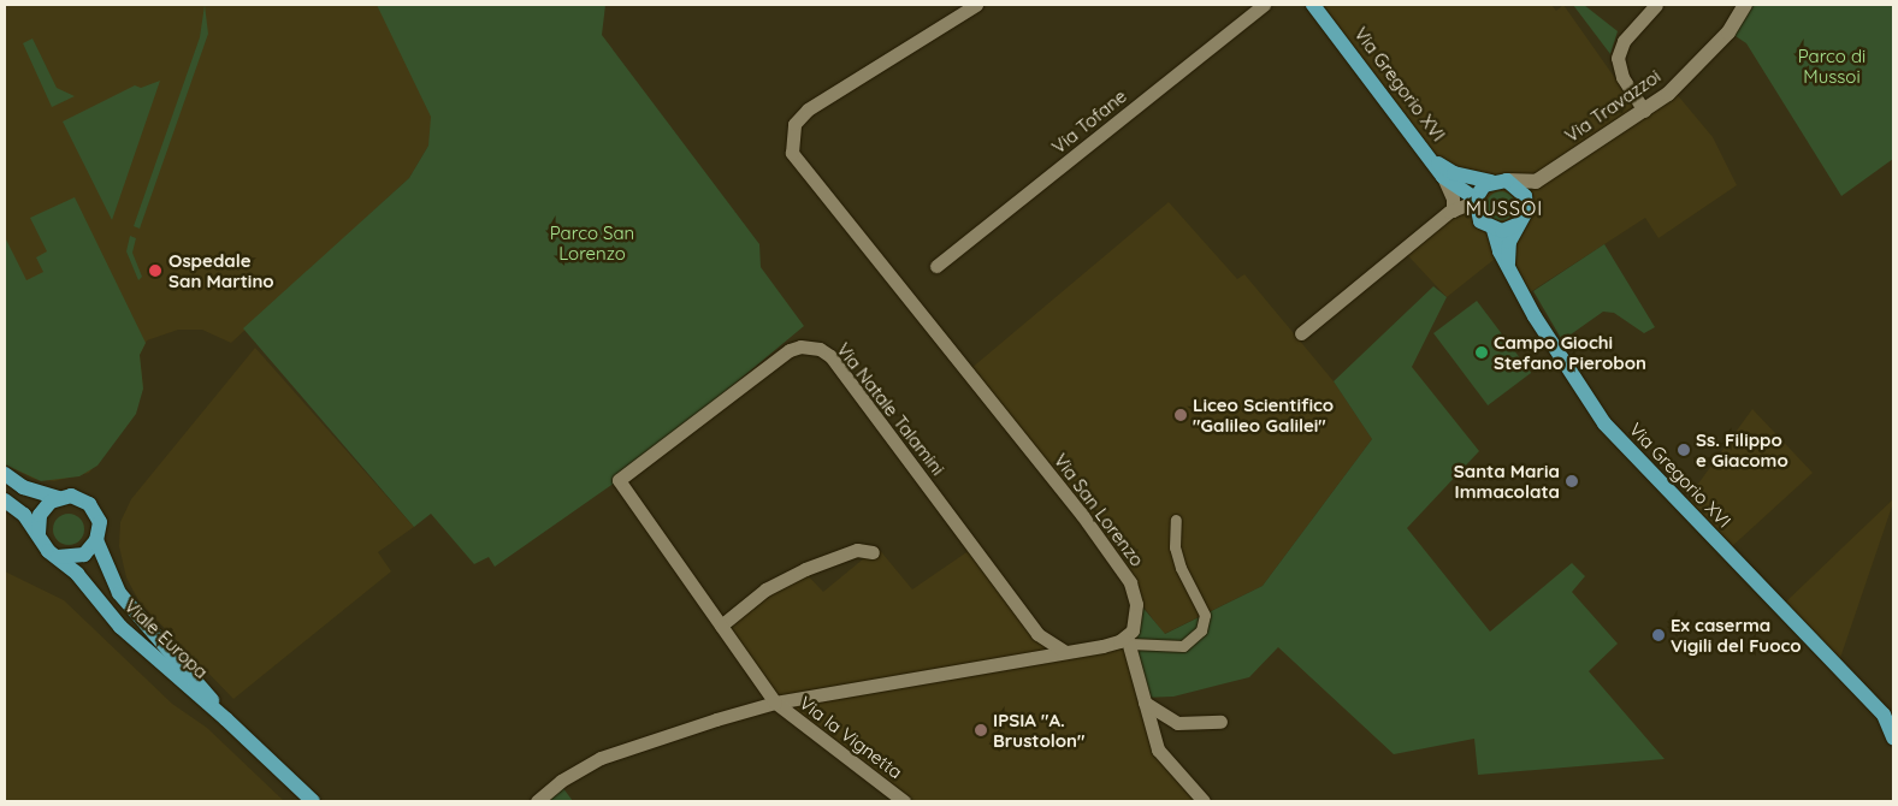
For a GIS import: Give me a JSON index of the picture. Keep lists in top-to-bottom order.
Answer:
{
  "streets": {
    "main road": ["Via Gregorio XVI", "Viale Europa"],
    "street": [
      "Via Travazzoi",
      "Via Tofane",
      "Via Natale Talamini",
      "Via San Lorenzo",
      "Via la Vignetta"
    ]
  },
  "crossings": [
    ["Via Natale Talamini", "Via la Vignetta"]
  ],
  "districts": ["MUSSOI"],
  "parks": ["Parco di Mussoi", "Parco San Lorenzo"],
  "places": [
    "Ospedale San Martino",
    "Campo Giochi Stefano Pierobon",
    "Liceo Scientifico \"Galileo Galilei\"",
    "Ss. Filippo e Giacomo",
    "Santa Maria Immacolata",
    "Ex caserma Vigili del Fuoco",
    "IPSIA \"A. Brustolon\""
  ]
}
